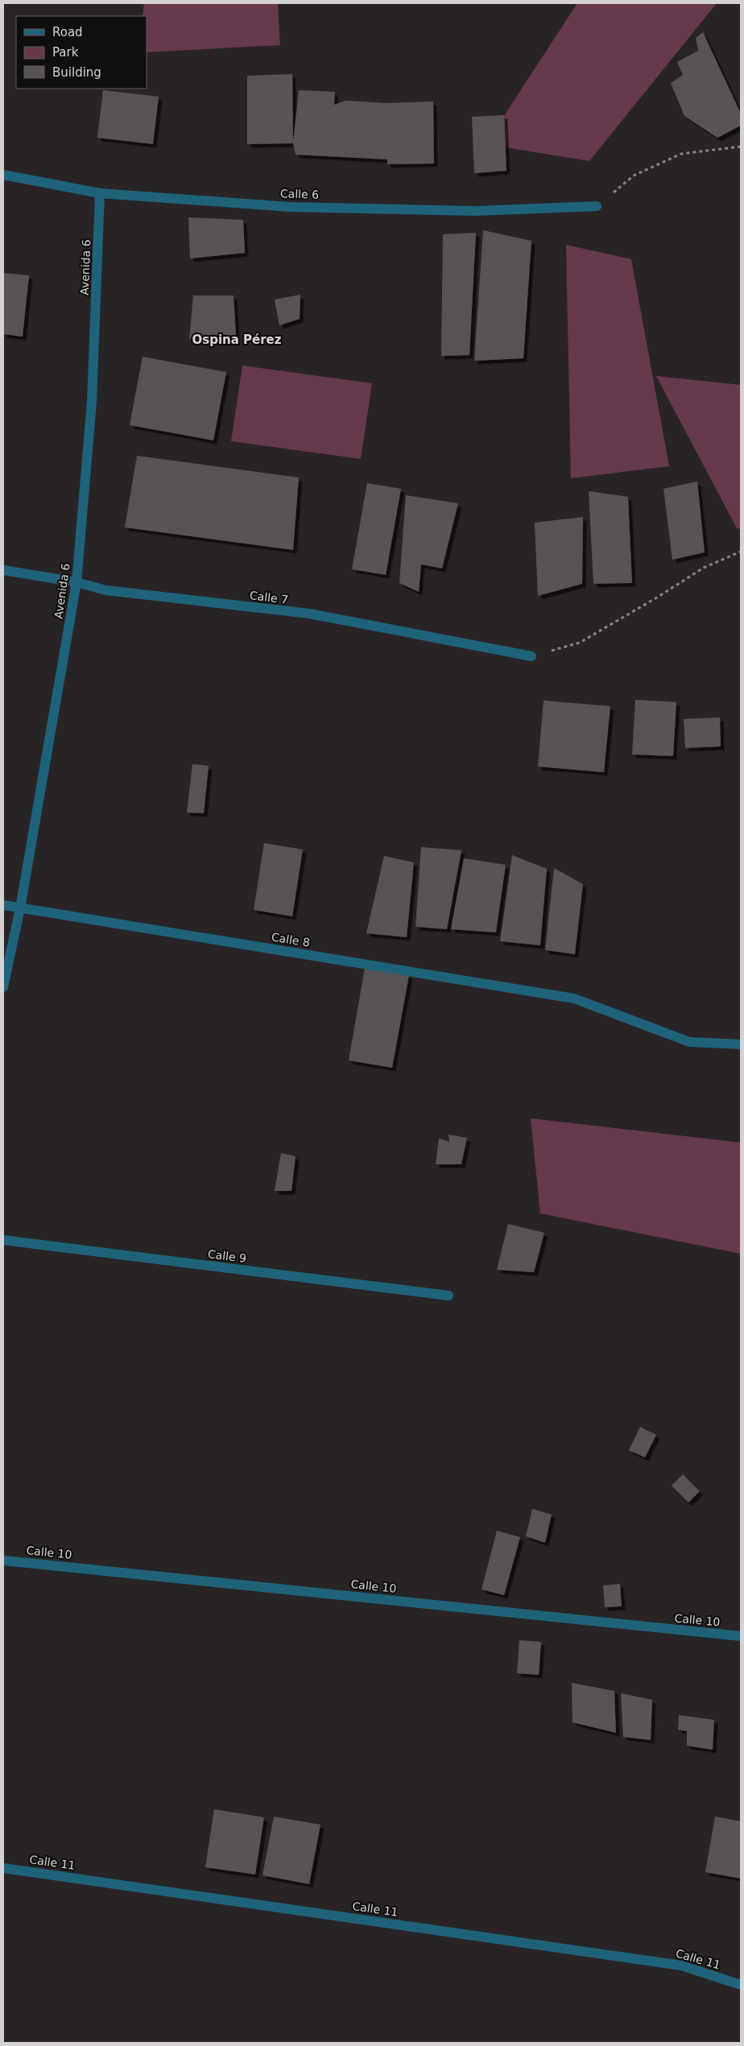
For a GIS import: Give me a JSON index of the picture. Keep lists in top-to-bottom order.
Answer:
{
  "streets": {
    "street": [
      "Calle 6",
      "Avenida 6",
      "Calle 7",
      "Calle 8",
      "Calle 9",
      "Calle 10",
      "Calle 11"
    ]
  },
  "crossings": [
    ["Calle 6", "Avenida 6"],
    ["Avenida 6", "Calle 7"],
    ["Avenida 6", "Calle 8"]
  ],
  "districts": ["Ospina Pérez"],
  "legend": ["Road", "Park", "Building"]
}
